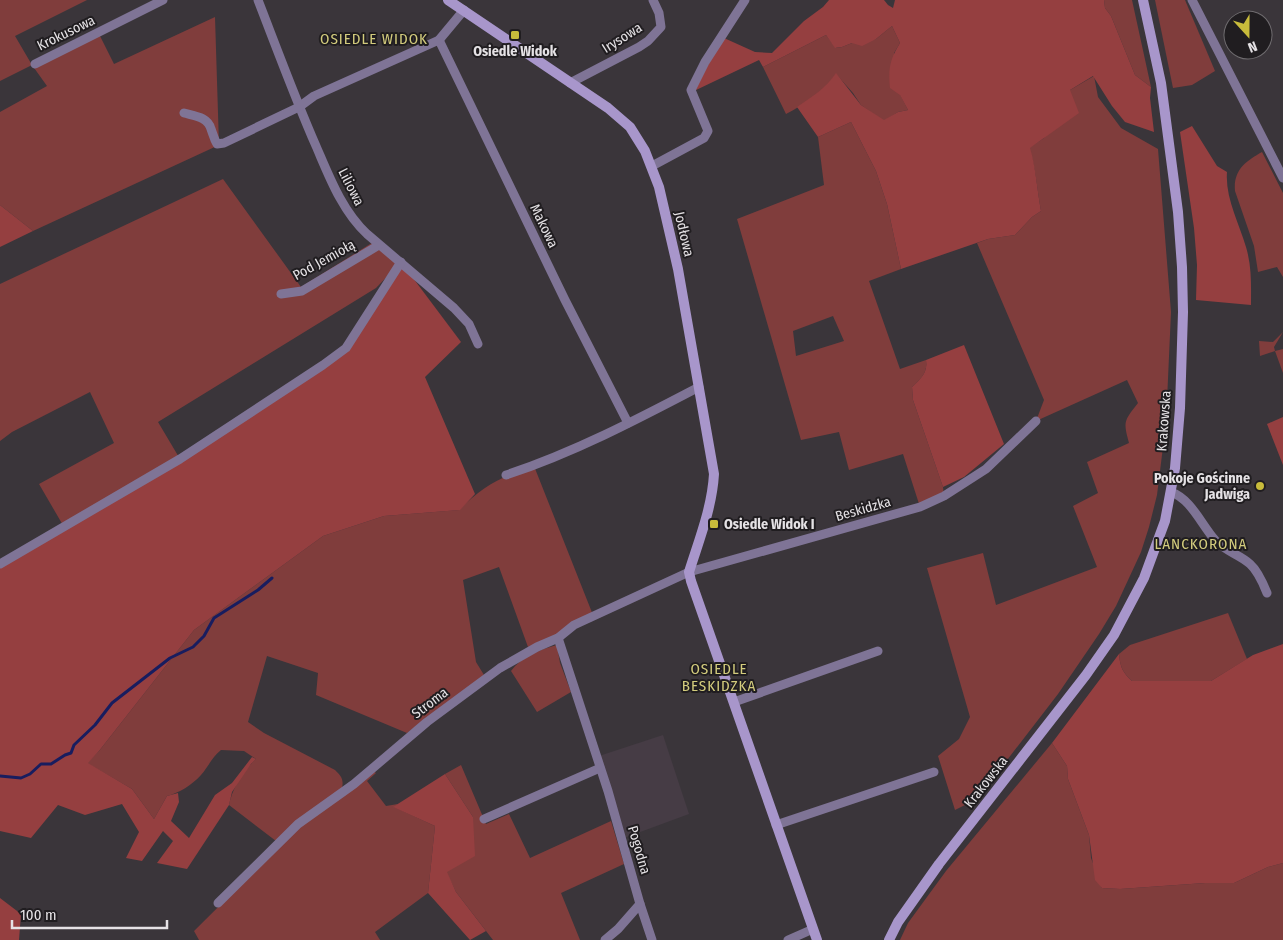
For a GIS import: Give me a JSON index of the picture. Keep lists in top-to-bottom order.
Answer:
{
  "streets": {
    "street": [
      "Krokusowa",
      "Irysowa",
      "Liliowa",
      "Makowa",
      "Jodłowa",
      "Pod Jemiołą",
      "Krakowska",
      "Beskidzka",
      "Stroma",
      "Pogodna"
    ]
  },
  "crossings": [
    ["Irysowa", "Jodłowa"],
    ["Liliowa", "Pod Jemiołą"],
    ["Jodłowa", "Beskidzka"],
    ["Jodłowa", "Stroma"],
    ["Beskidzka", "Stroma"],
    ["Stroma", "Pogodna"]
  ],
  "districts": ["OSIEDLE WIDOK", "LANCKORONA", "OSIEDLE BESKIDZKA"],
  "places": {
    "transit": ["Osiedle Widok", "Osiedle Widok I"],
    "other": ["Pokoje Gościnne Jadwiga"]
  },
  "scale_bar": "100 m",
  "north": "bottom"
}
